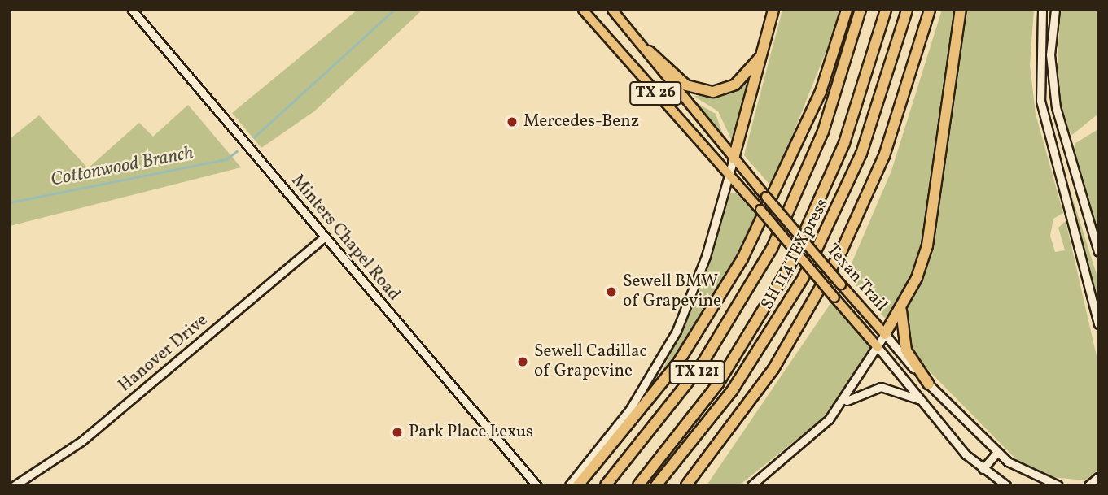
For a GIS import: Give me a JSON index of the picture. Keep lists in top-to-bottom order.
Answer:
{
  "streets": {
    "highway": ["SH 114 TEXpress", "TX 121"],
    "main road": [
      "TX 26",
      "Minters Chapel Road",
      "Texan Trail",
      "Hanover Drive"
    ]
  },
  "crossings": [
    ["Minters Chapel Road", "Hanover Drive"]
  ],
  "water": ["Cottonwood Branch"],
  "places": [
    "Mercedes-Benz",
    "Sewell BMW of Grapevine",
    "Sewell Cadillac of Grapevine",
    "Park Place Lexus"
  ]
}
